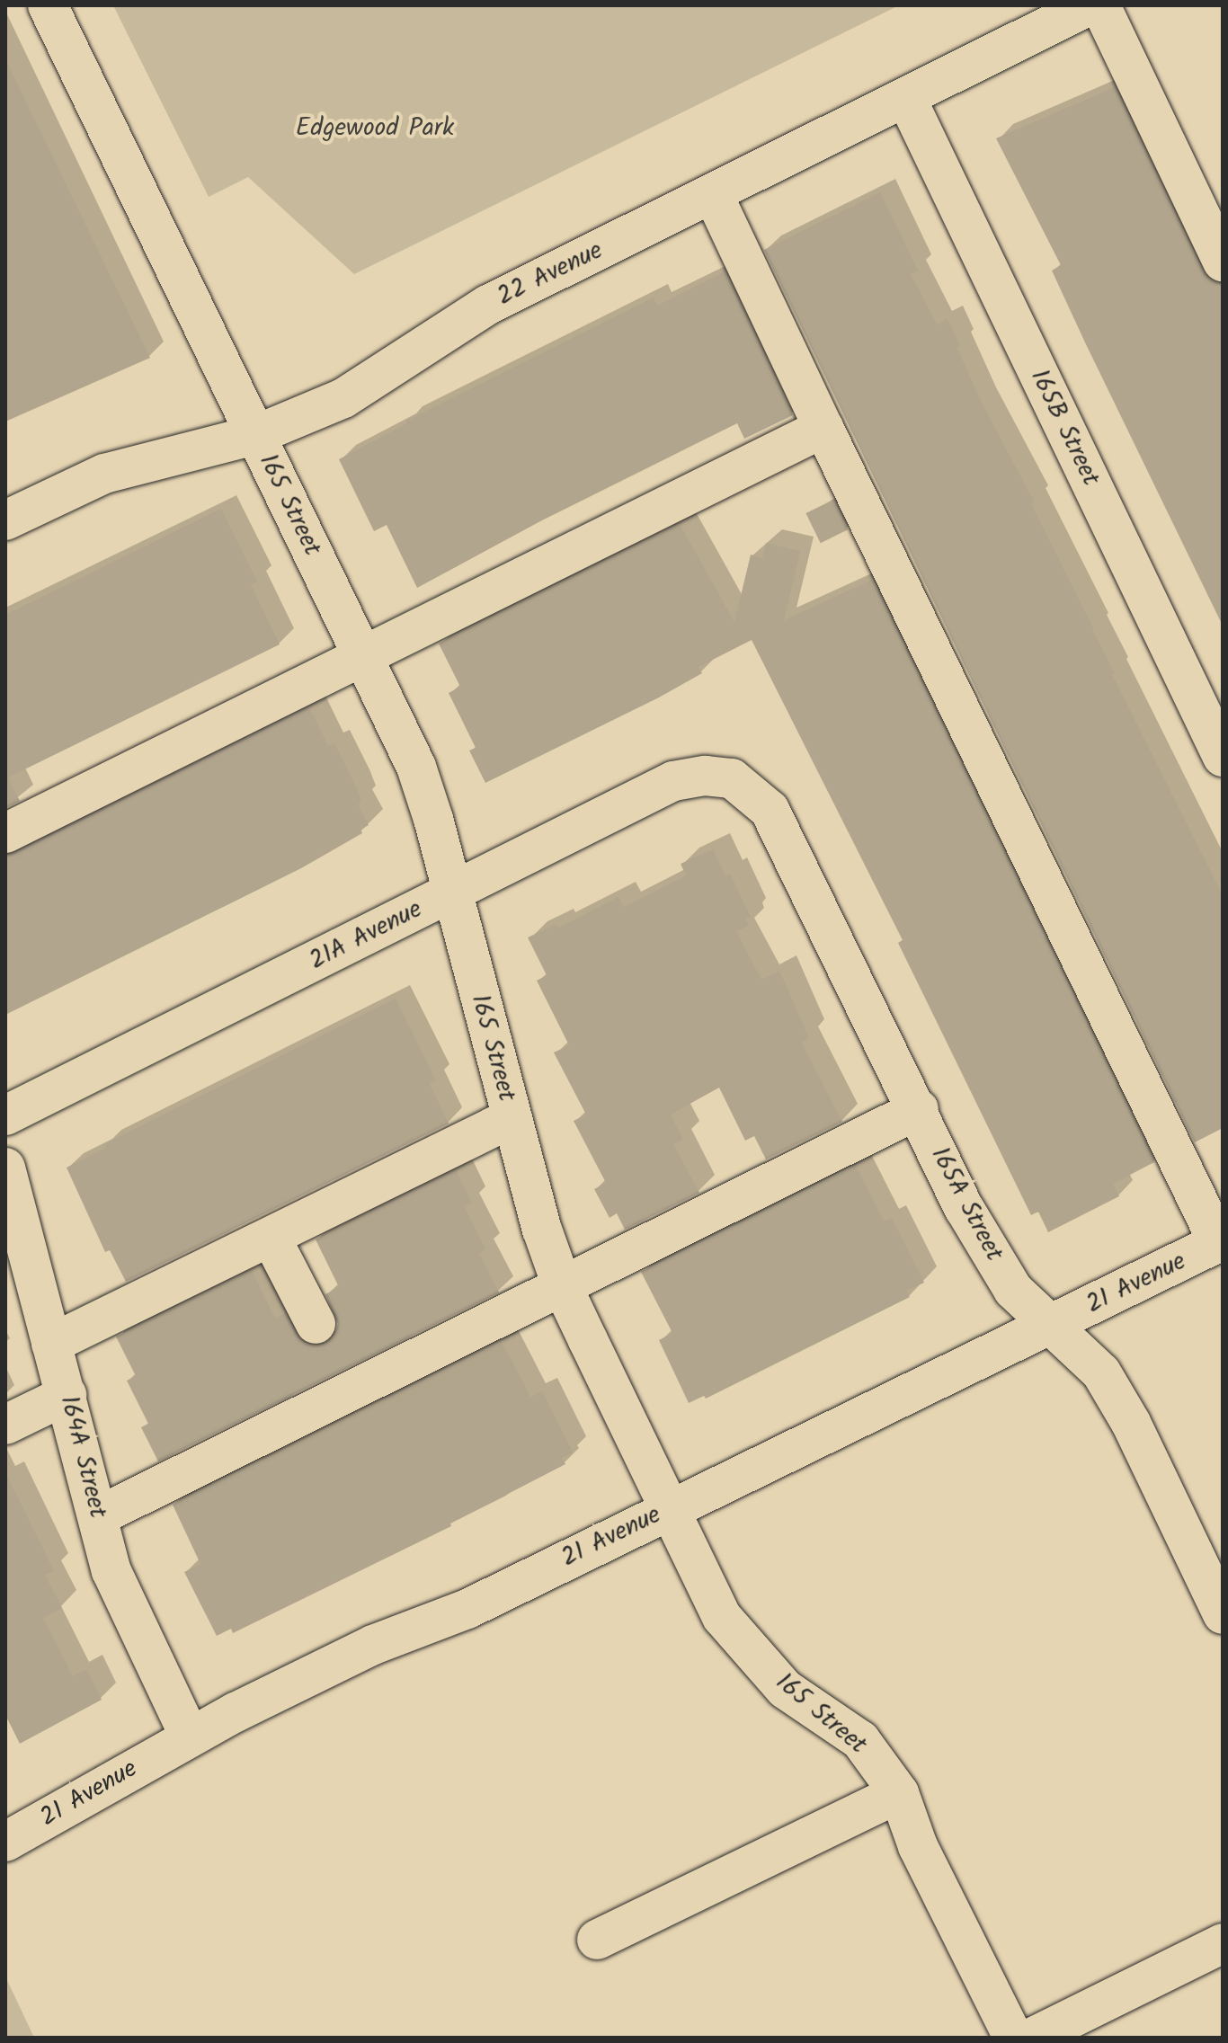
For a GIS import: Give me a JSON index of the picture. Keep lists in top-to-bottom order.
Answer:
{
  "streets": {
    "street": [
      "22 Avenue",
      "165B Street",
      "165 Street",
      "21A Avenue",
      "165A Street",
      "21 Avenue",
      "164A Street"
    ]
  },
  "crossings": [
    ["22 Avenue", "165B Street"],
    ["22 Avenue", "165 Street"],
    ["165 Street", "21A Avenue"],
    ["165 Street", "21 Avenue"],
    ["21A Avenue", "165A Street"],
    ["165A Street", "21 Avenue"],
    ["21 Avenue", "164A Street"]
  ],
  "parks": ["Edgewood Park"]
}
